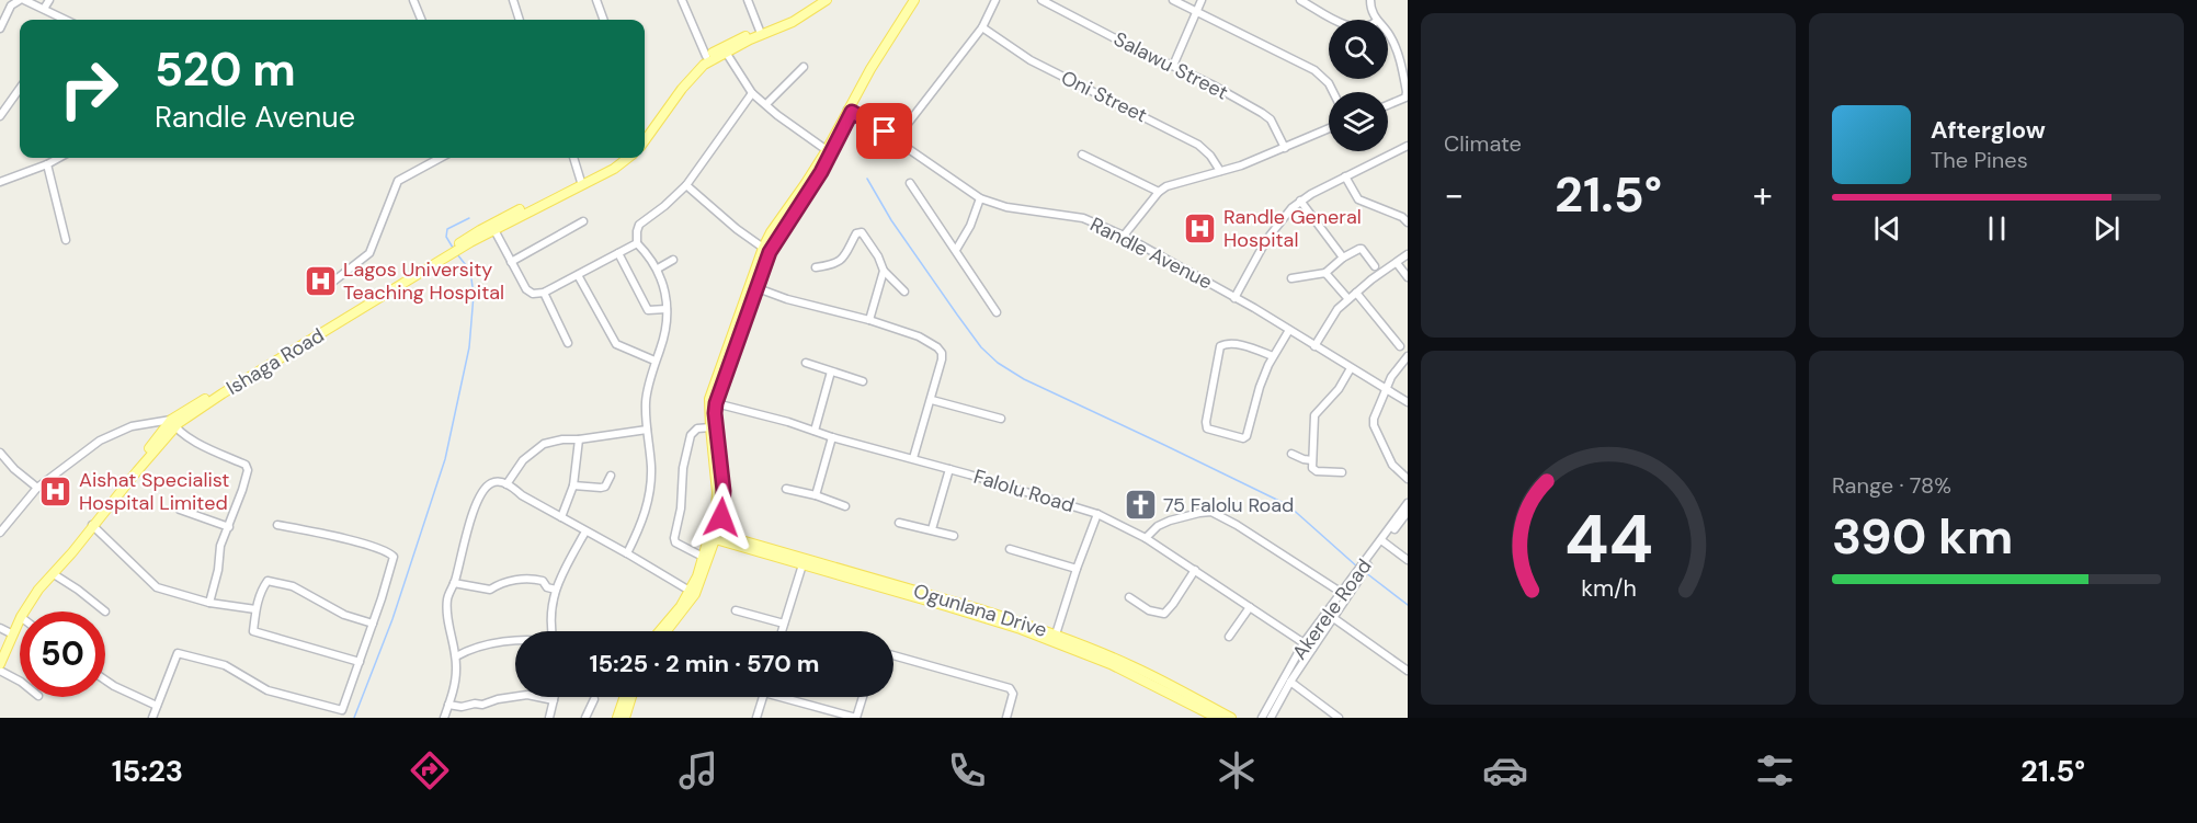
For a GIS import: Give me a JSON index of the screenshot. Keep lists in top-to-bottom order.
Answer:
{
  "streets": {
    "main road": ["Ishaga Road", "Ogunlana Drive"],
    "street": [
      "Salawu Street",
      "Oni Street",
      "Randle Avenue",
      "Falolu Road",
      "Akerele Road"
    ]
  },
  "crossings": [
    ["Falolu Road", "Akerele Road"]
  ],
  "places": {
    "hospital": ["Randle General Hospital", "Lagos University Teaching Hospital", "Aishat Specialist Hospital Limited"],
    "church": ["75 Falolu Road"]
  },
  "page": {
    "tile": [
      "Climate",
      ["Range · 78%", "390 km"]
    ],
    "turn": ["520 m", "Randle Avenue"],
    "song": ["Afterglow", "The Pines"],
    "heat": ["−", "21.5°", "+"],
    "limit": "50",
    "trip": "15:25 · 2 min · 570 m",
    "tabs": ["15:23", "21.5°"],
    "gauge": ["44", "km/h"]
  }
}
